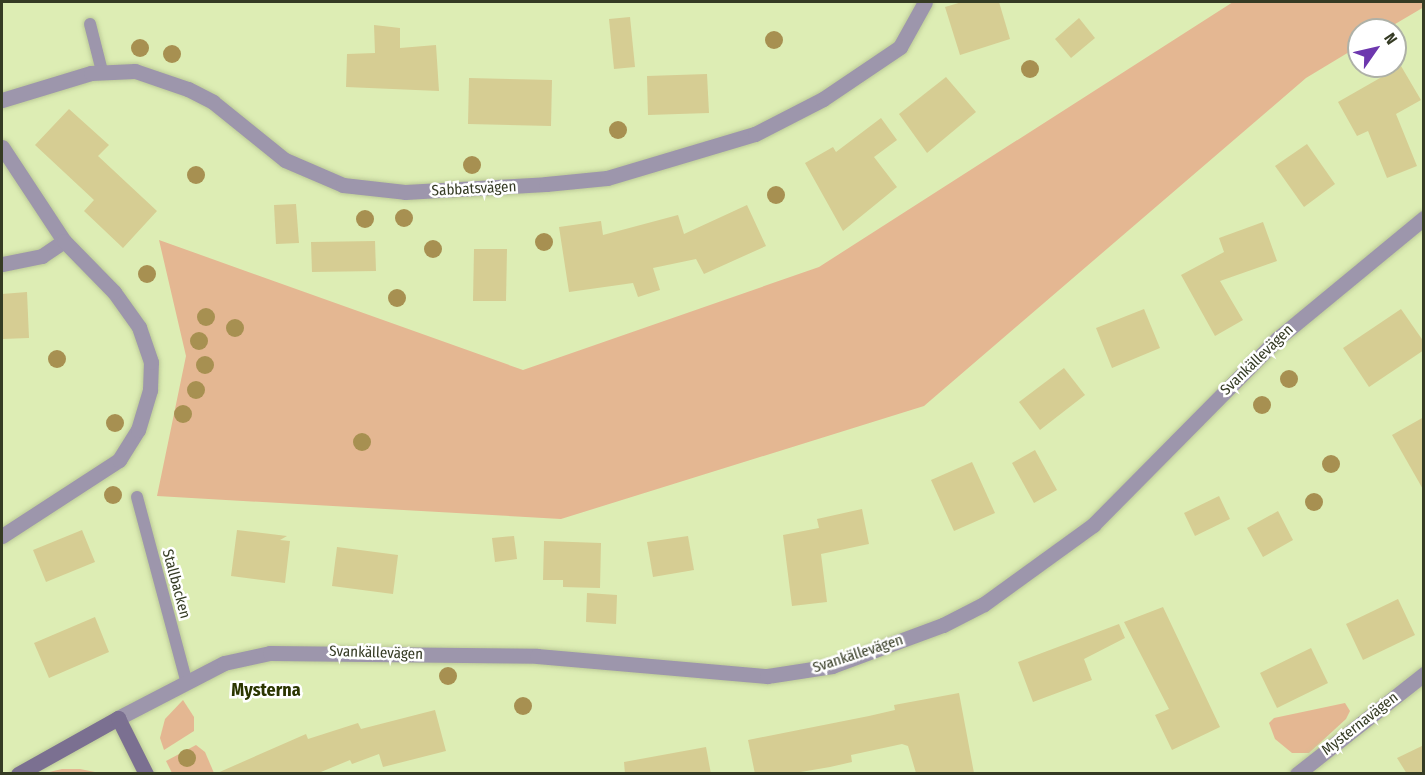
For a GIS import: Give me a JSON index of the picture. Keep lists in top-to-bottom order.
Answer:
{
  "streets": {
    "street": ["Sabbatsvägen", "Svankällevägen", "Mysternavägen"],
    "lane": ["Stallbacken"]
  },
  "crossings": [
    ["Svankällevägen", "Stallbacken"]
  ],
  "districts": ["Mysterna"],
  "north": "top right"
}
